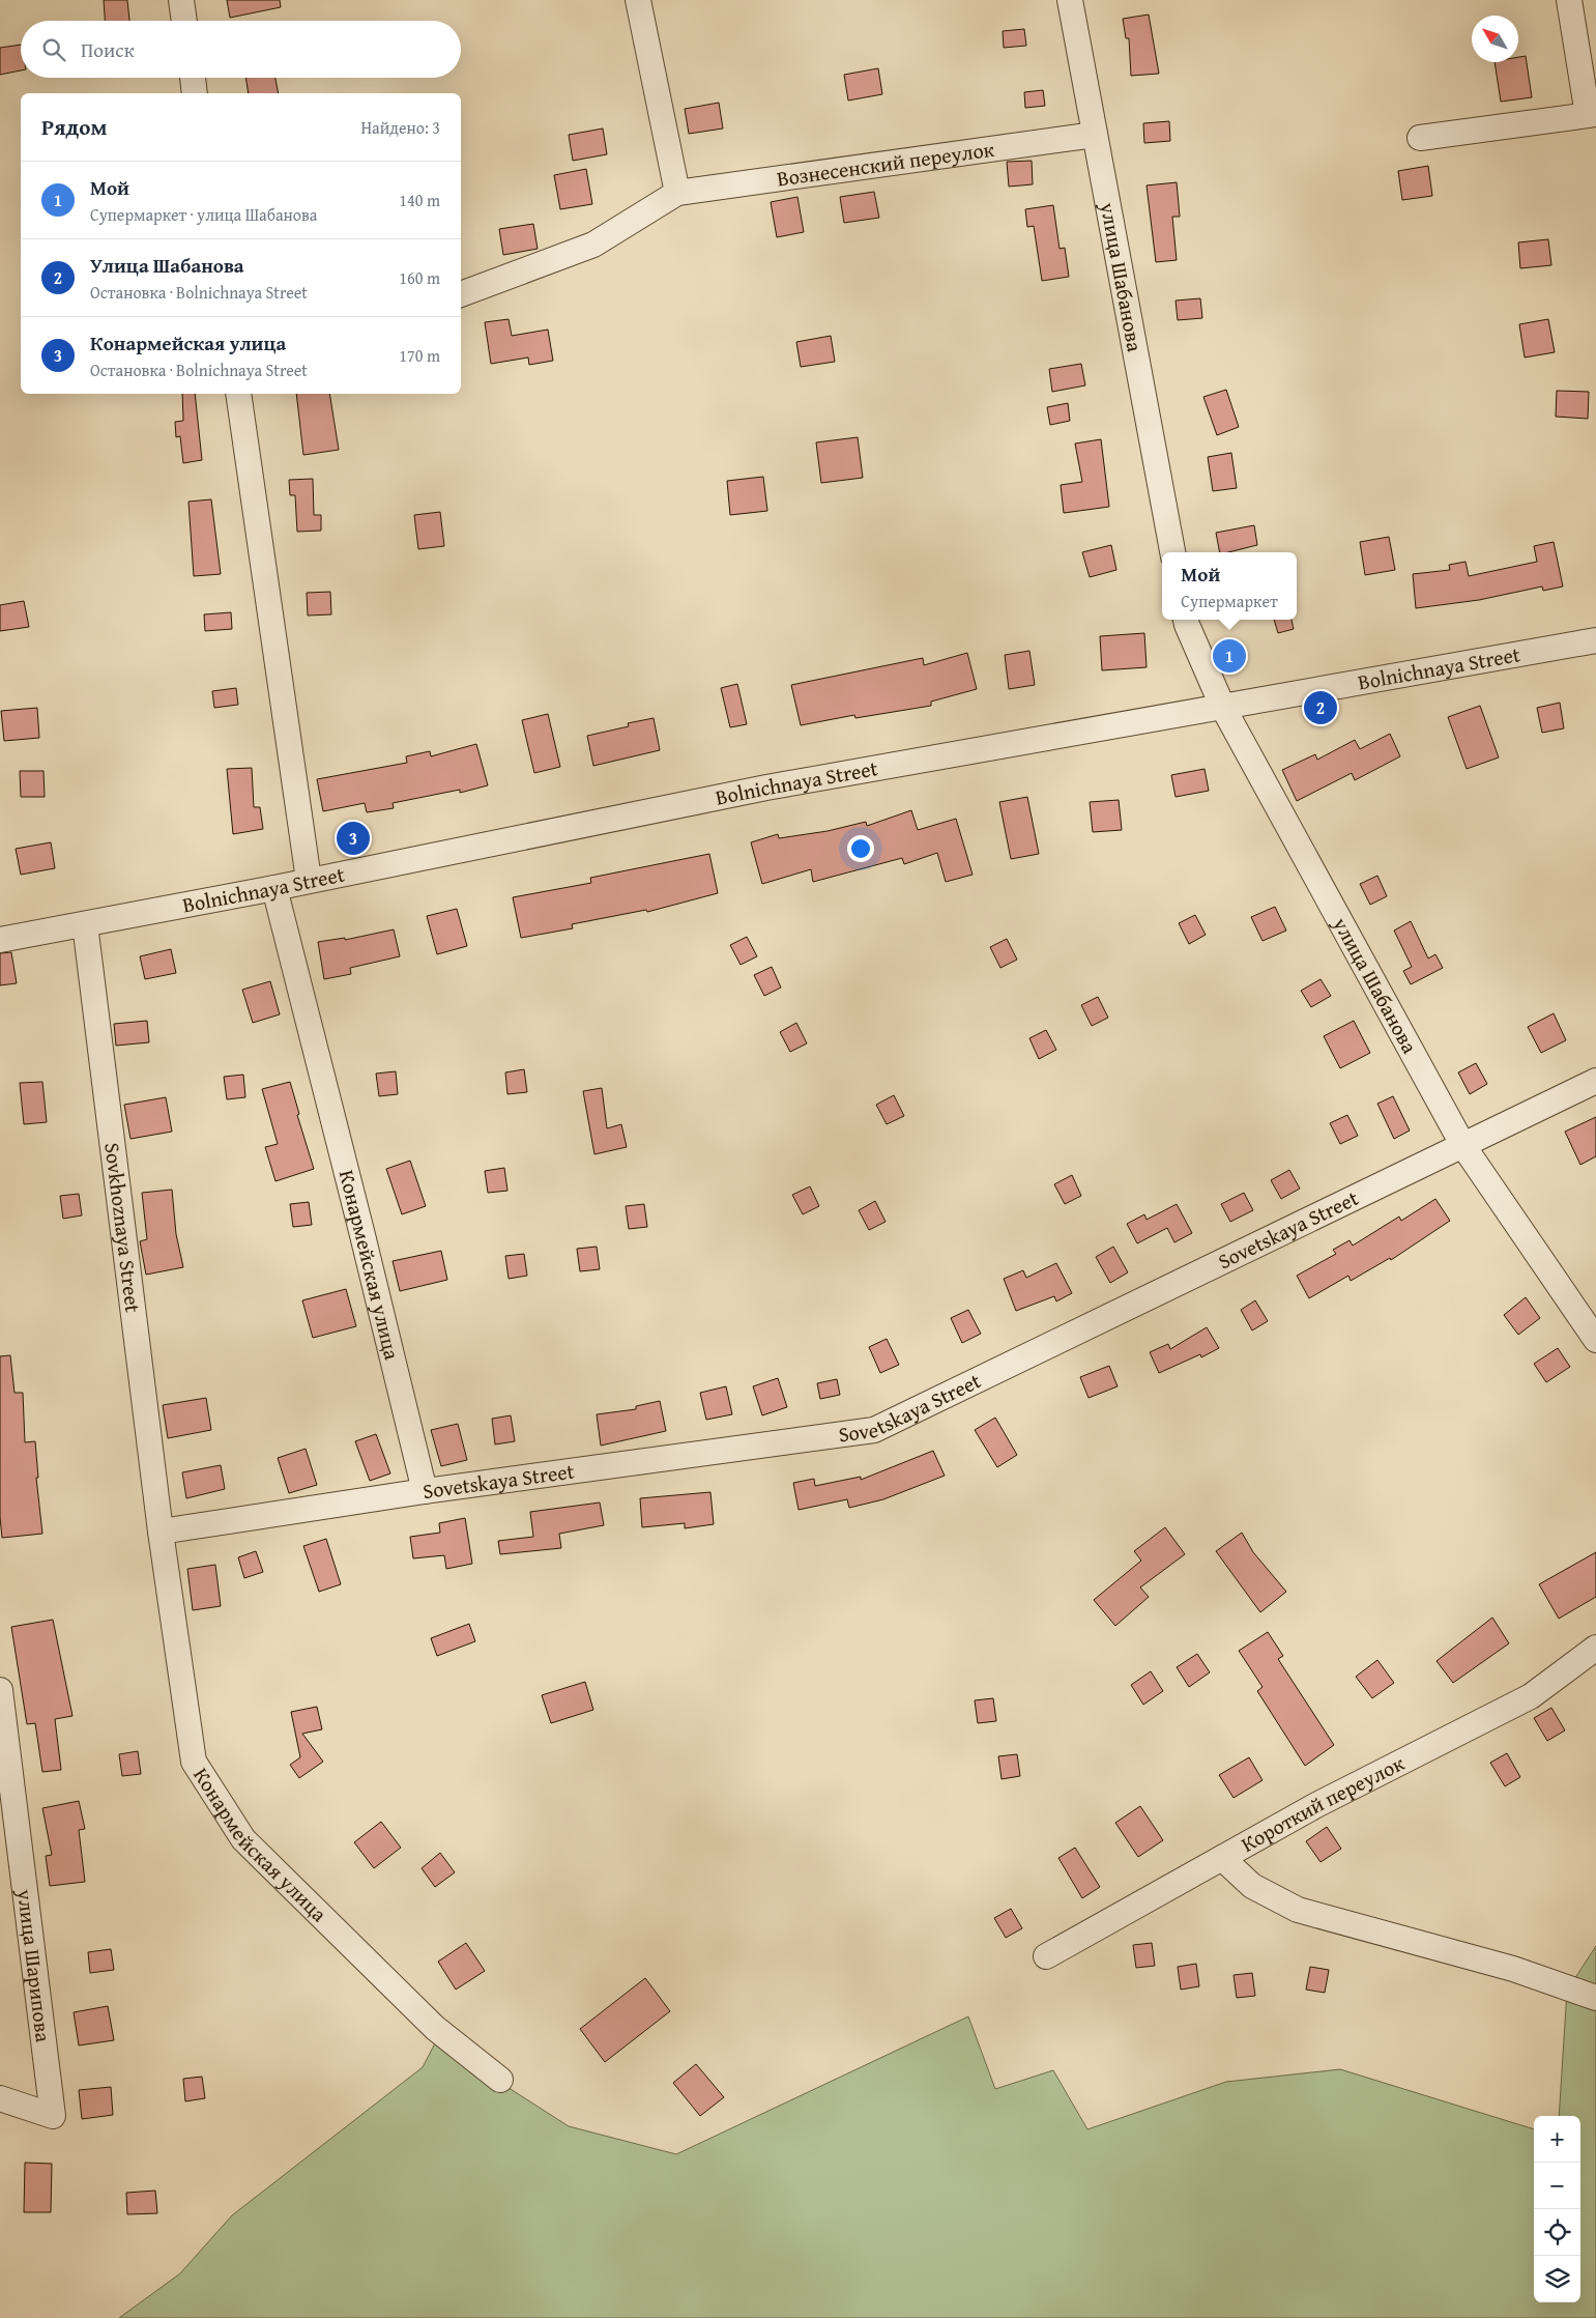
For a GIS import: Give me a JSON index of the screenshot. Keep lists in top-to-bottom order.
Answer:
{
  "streets": {
    "street": [
      "Вознесенский переулок",
      "улица Шабанова",
      "Bolnichnaya Street",
      "Sovkhoznaya Street",
      "Sovetskaya Street",
      "Конармейская улица",
      "Короткий переулок",
      "улица Шарипова"
    ]
  },
  "crossings": [
    ["Вознесенский переулок", "улица Шабанова"],
    ["улица Шабанова", "Bolnichnaya Street"],
    ["улица Шабанова", "Sovetskaya Street"],
    ["Bolnichnaya Street", "Sovkhoznaya Street"],
    ["Bolnichnaya Street", "Конармейская улица"],
    ["Sovkhoznaya Street", "Sovetskaya Street"],
    ["Sovkhoznaya Street", "Конармейская улица"],
    ["Sovetskaya Street", "Конармейская улица"]
  ],
  "north": "top left",
  "page": {
    "search": "Поиск",
    "heading": ["Рядом", "Найдено: 3"],
    "list": [
      {
        "mark": "1",
        "name": "Мой",
        "note": "Супермаркет · улица Шабанова",
        "value": "140 m"
      },
      {
        "mark": "2",
        "name": "Улица Шабанова",
        "note": "Остановка · Bolnichnaya Street",
        "value": "160 m"
      },
      {
        "mark": "3",
        "name": "Конармейская улица",
        "note": "Остановка · Bolnichnaya Street",
        "value": "170 m"
      }
    ],
    "popup": ["Мой", "Супермаркет"],
    "pins": ["1", "2", "3"],
    "map_buttons": ["+", "−"]
  }
}
